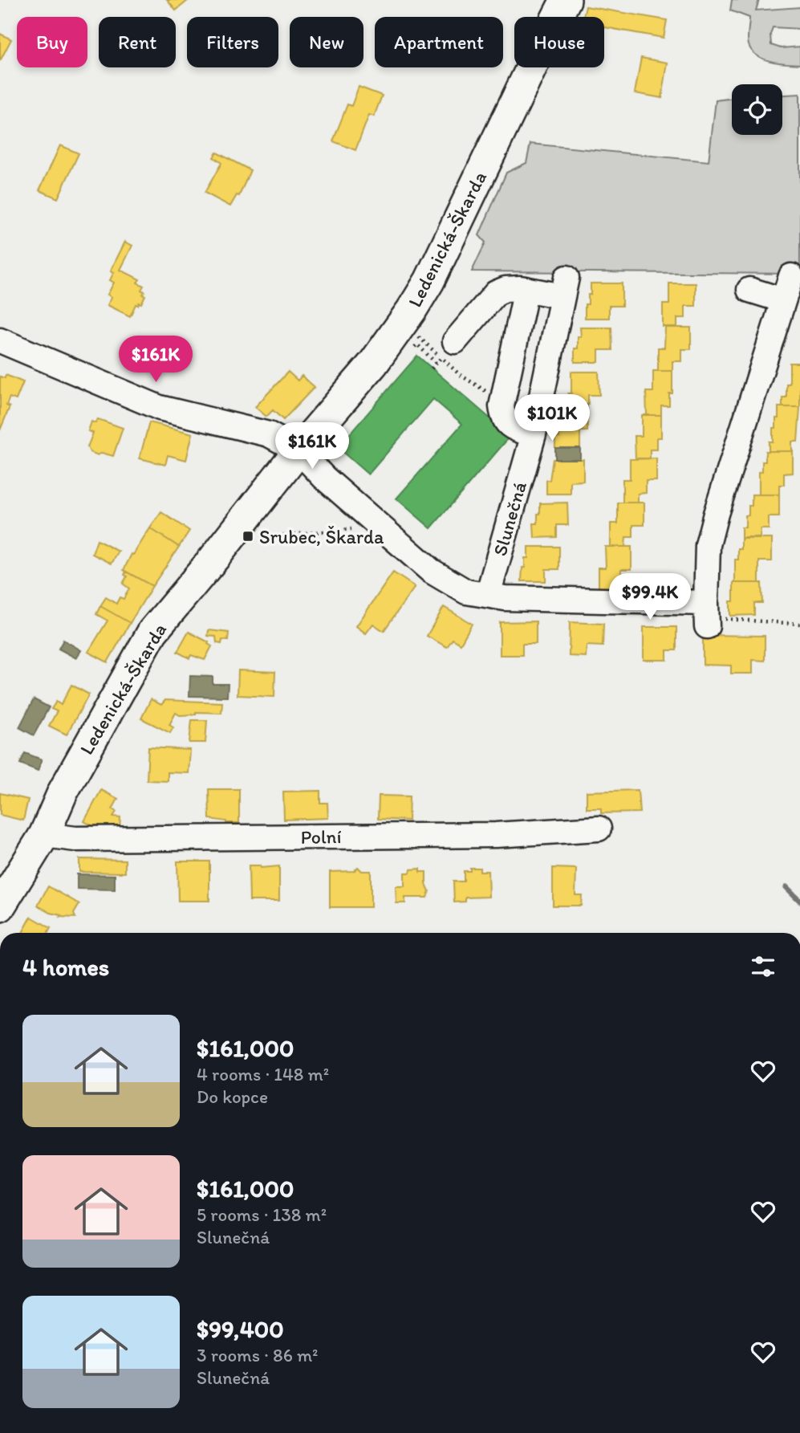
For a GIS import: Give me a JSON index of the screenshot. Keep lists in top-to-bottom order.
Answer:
{
  "streets": {
    "main road": ["Ledenická-Škarda"],
    "street": ["Slunečná", "Polní"]
  },
  "crossings": [
    ["Ledenická-Škarda", "Polní"]
  ],
  "places": {
    "transit": ["Srubec, Škarda"]
  },
  "page": {
    "chip": [
      "Buy",
      "Rent",
      "Filters",
      "New",
      "Apartment",
      "House"
    ],
    "price": [
      "$161K",
      "$101K",
      "$161K",
      "$99.4K"
    ],
    "heading": "4 homes",
    "list": [
      {
        "name": "$161,000",
        "note": "4 rooms · 148 m² · Do kopce"
      },
      {
        "name": "$161,000",
        "note": "5 rooms · 138 m² · Slunečná"
      },
      {
        "name": "$99,400",
        "note": "3 rooms · 86 m² · Slunečná"
      }
    ]
  }
}
